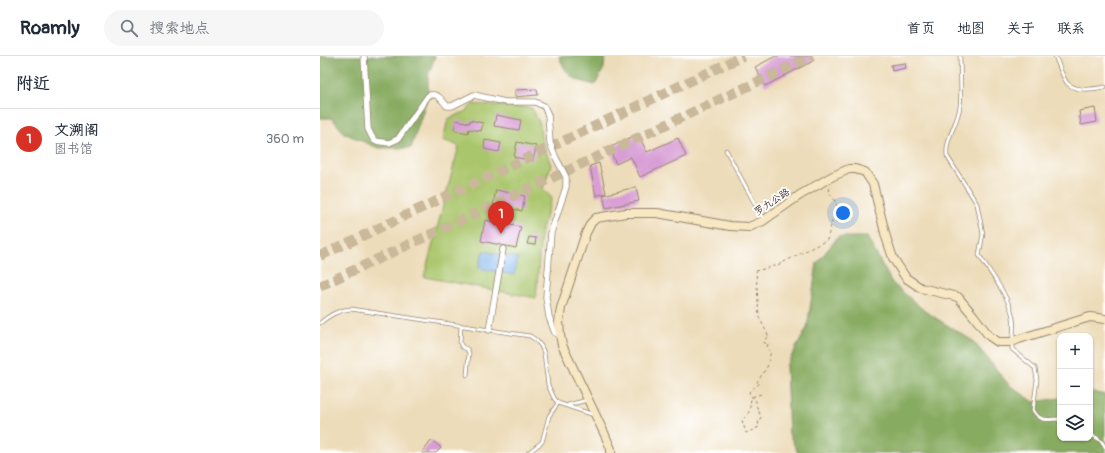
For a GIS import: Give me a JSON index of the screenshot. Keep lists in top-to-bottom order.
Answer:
{
  "streets": {
    "street": ["罗九公路"]
  },
  "page": {
    "header": "Roamly",
    "search": "搜索地点",
    "nav": [
      "首页",
      "地图",
      "关于",
      "联系"
    ],
    "heading": "附近",
    "list": [
      {
        "mark": "1",
        "name": "文溯阁",
        "note": "图书馆",
        "value": "360 m"
      }
    ],
    "pins": "1",
    "map_buttons": ["+", "−"]
  }
}
